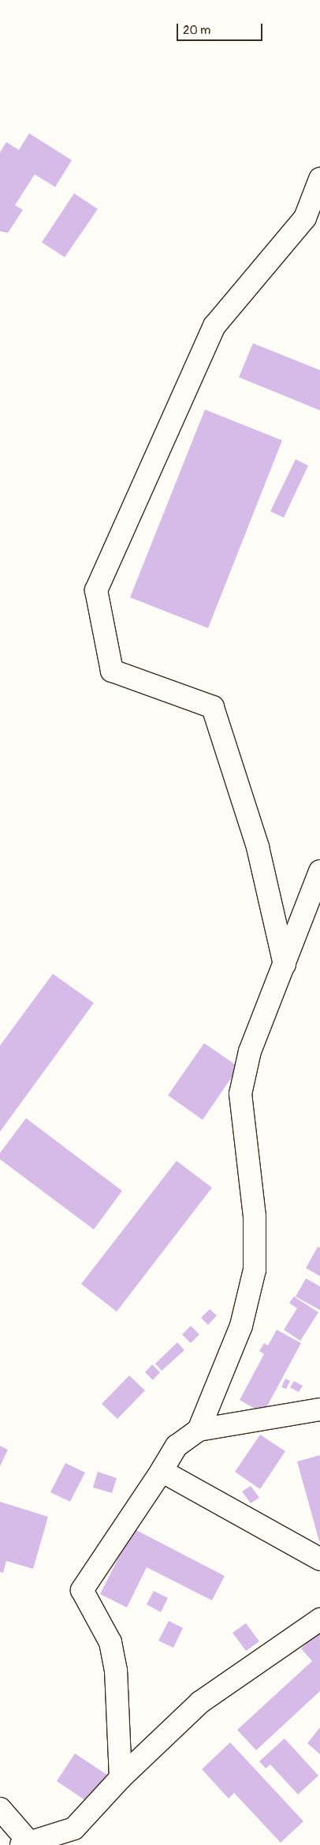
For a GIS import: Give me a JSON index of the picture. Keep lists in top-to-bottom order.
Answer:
{
  "scale_bar": "20 m"
}
